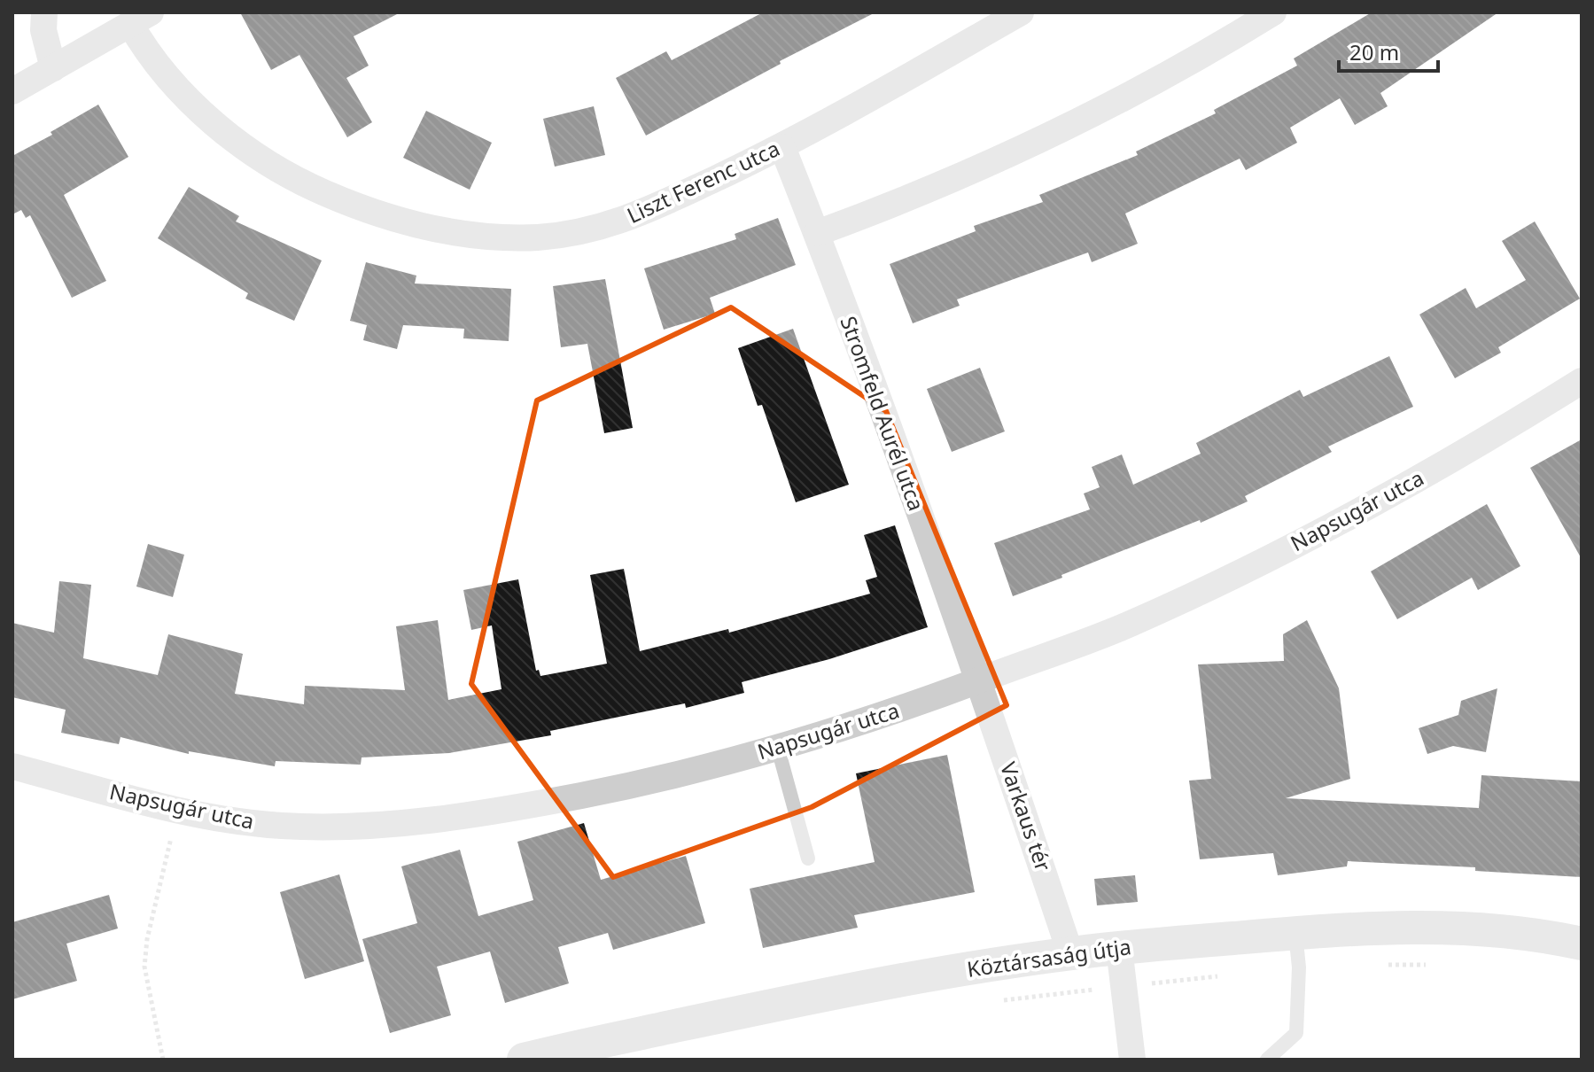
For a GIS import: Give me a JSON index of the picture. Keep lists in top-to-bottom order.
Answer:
{
  "streets": {
    "street": [
      "Liszt Ferenc utca",
      "Stromfeld Aurél utca",
      "Napsugár utca",
      "Varkaus tér",
      "Köztársaság útja"
    ]
  },
  "crossings": [
    ["Liszt Ferenc utca", "Stromfeld Aurél utca"],
    ["Stromfeld Aurél utca", "Napsugár utca"],
    ["Stromfeld Aurél utca", "Varkaus tér"],
    ["Napsugár utca", "Varkaus tér"],
    ["Varkaus tér", "Köztársaság útja"]
  ],
  "scale_bar": "20 m"
}
